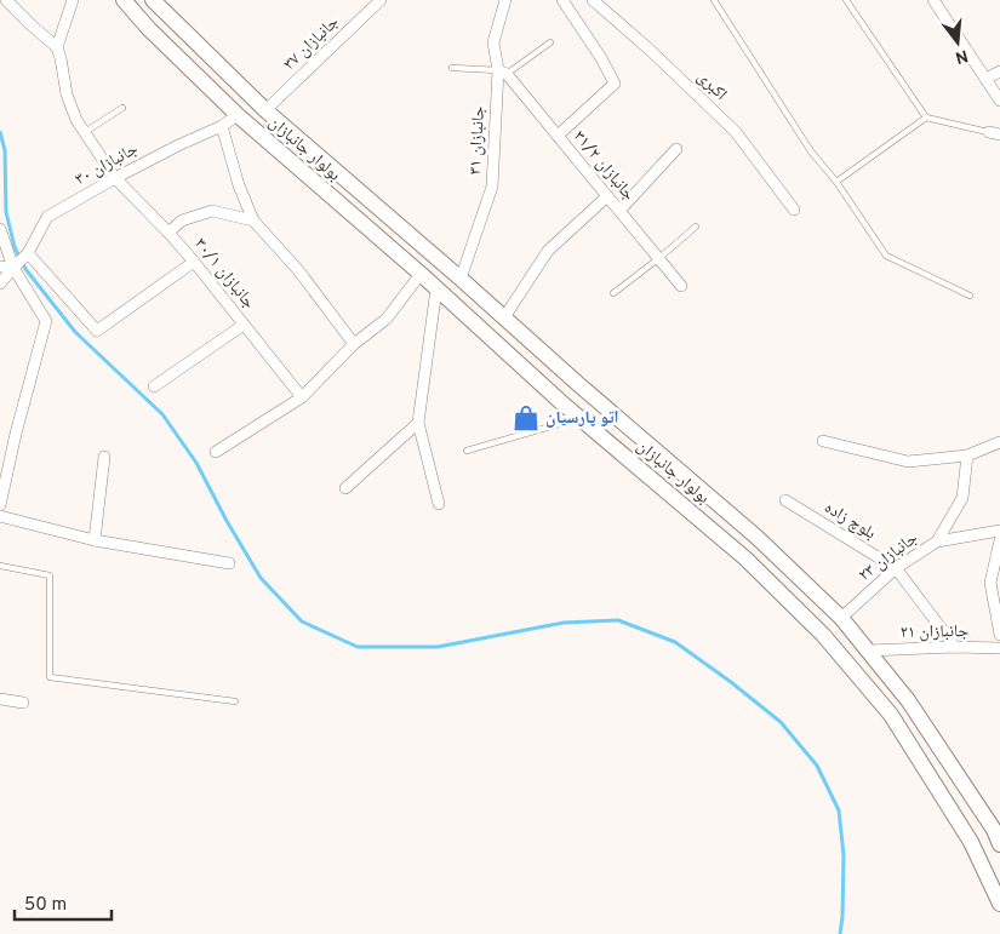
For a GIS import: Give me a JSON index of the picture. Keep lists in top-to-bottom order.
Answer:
{
  "streets": {
    "main road": ["بولوار جانبازان"],
    "street": [
      "جانبازان ۳۷",
      "اکبری",
      "جانبازان ۳۱",
      "جانبازان ۳۰",
      "جانبازان ۳۱/۲",
      "جانبازان ۳۰/۱",
      "بلوچ زاده",
      "جانبازان ۲۳",
      "جانبازان ۲۱"
    ]
  },
  "crossings": [
    ["جانبازان ۳۷", "بولوار جانبازان"],
    ["جانبازان ۳۱", "بولوار جانبازان"],
    ["جانبازان ۳۱", "جانبازان ۳۱/۲"],
    ["بولوار جانبازان", "جانبازان ۳۰"],
    ["بولوار جانبازان", "جانبازان ۲۳"],
    ["بولوار جانبازان", "جانبازان ۲۱"],
    ["جانبازان ۳۰", "جانبازان ۳۰/۱"],
    ["بلوچ زاده", "جانبازان ۲۳"]
  ],
  "places": {
    "shop": ["اتو پارسیان"]
  },
  "scale_bar": "50 m",
  "north": "bottom"
}
